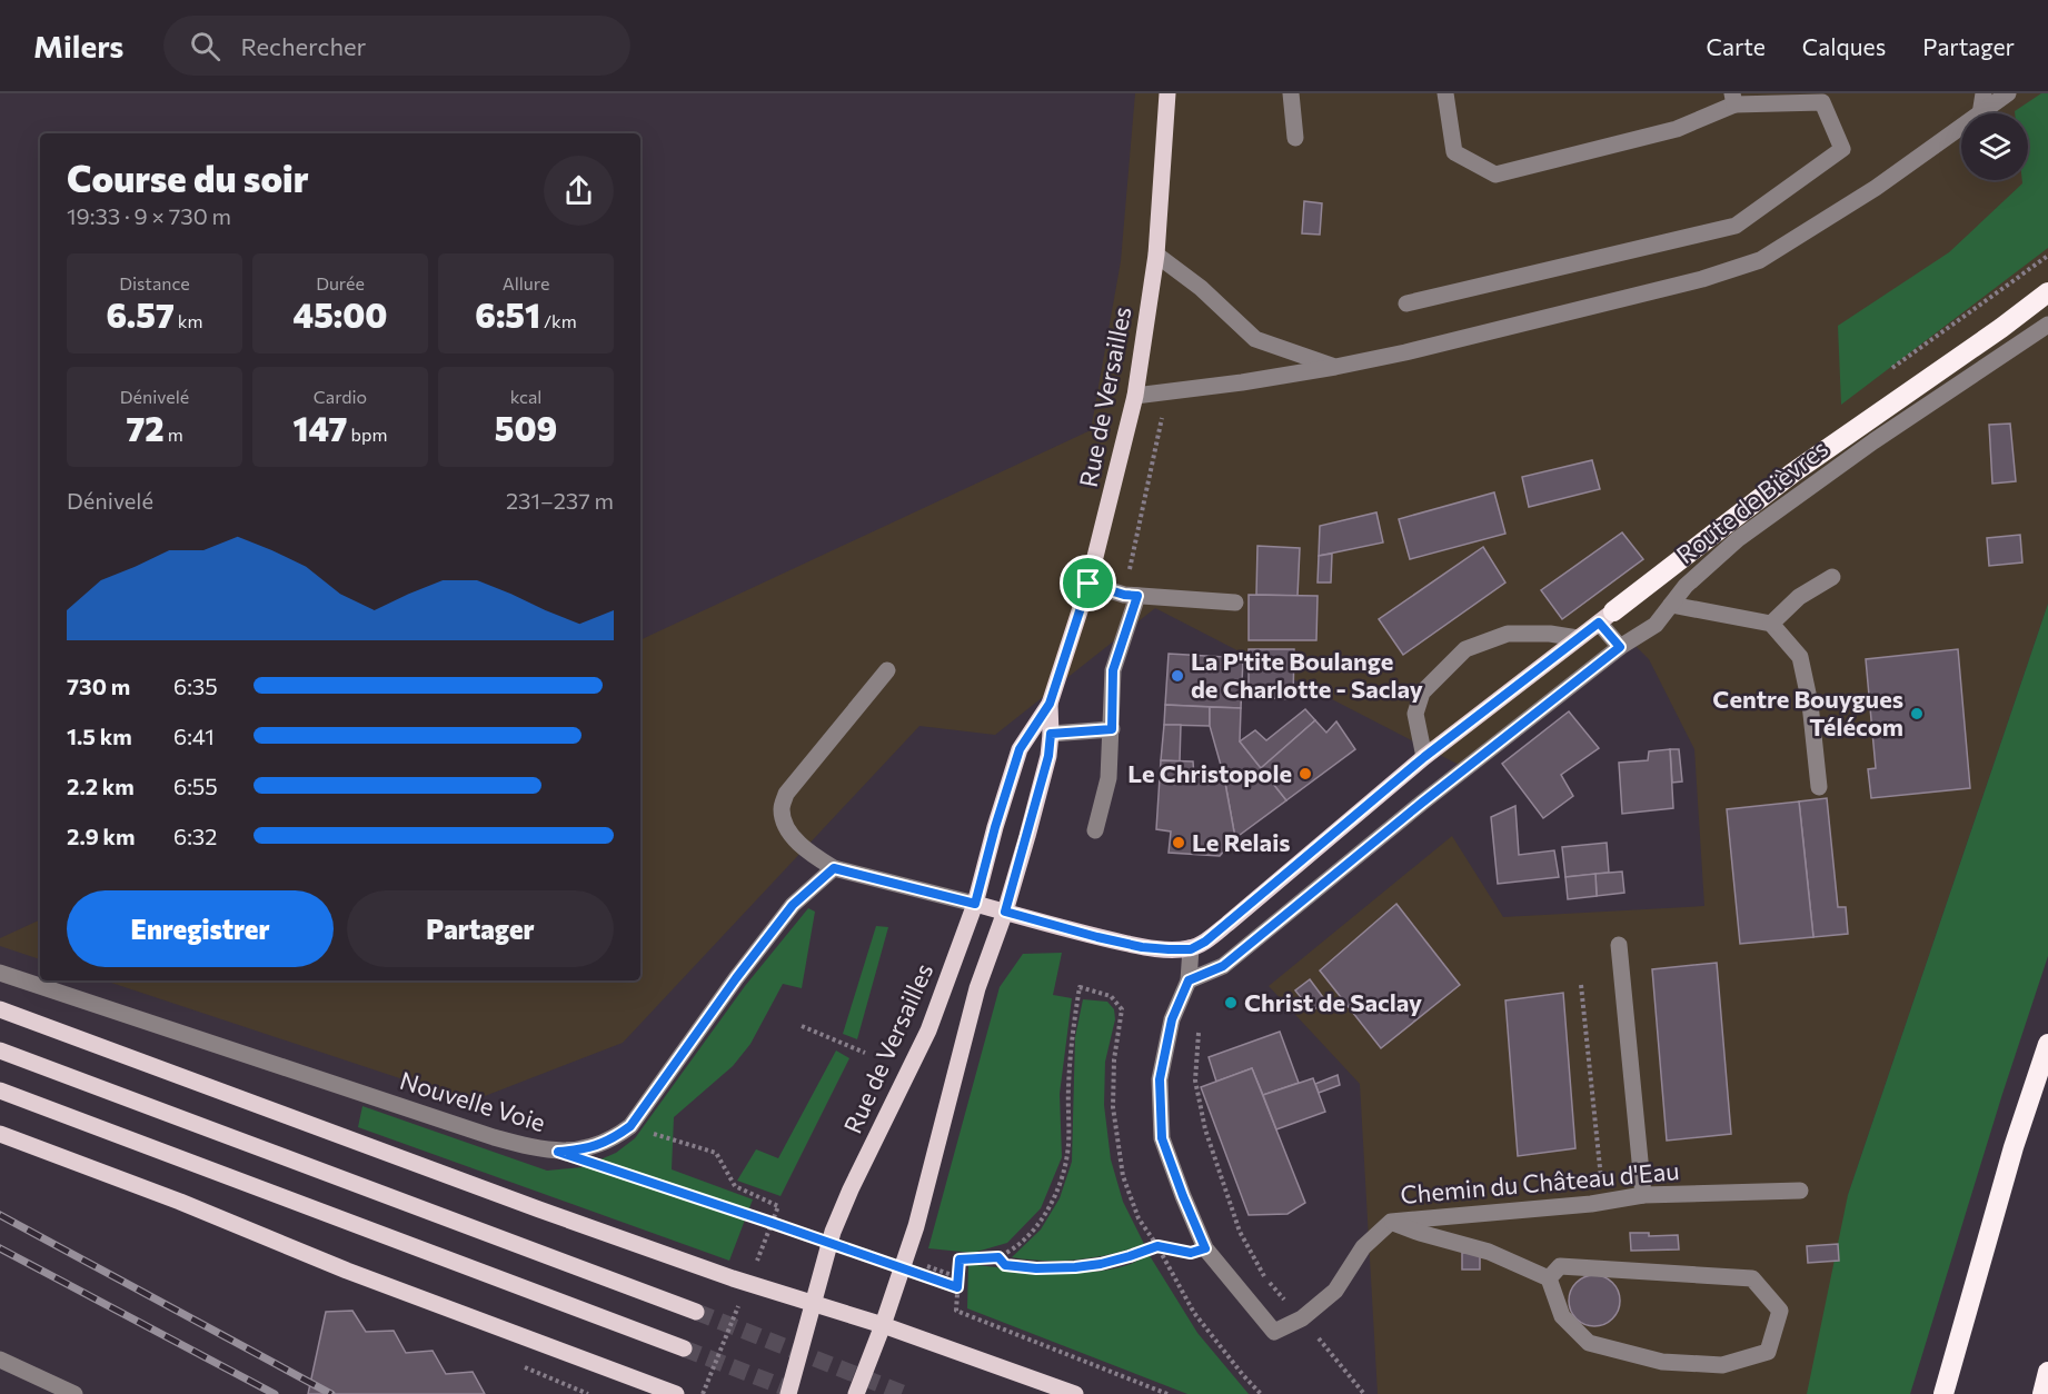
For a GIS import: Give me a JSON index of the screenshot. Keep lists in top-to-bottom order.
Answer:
{
  "streets": {
    "main road": ["Rue de Versailles"],
    "street": ["Route de Bièvres", "Nouvelle Voie", "Chemin du Château d'Eau"]
  },
  "places": [
    "La P'tite Boulange de Charlotte - Saclay",
    "Centre Bouygues Télécom",
    "Le Christopole",
    "Le Relais",
    "Christ de Saclay"
  ],
  "page": {
    "header": "Milers",
    "search": "Rechercher",
    "nav": ["Carte", "Calques", "Partager"],
    "heading": ["Course du soir", "19:33 · 9 × 730 m"],
    "stats": [
      ["Distance", "6.57 km"],
      ["Durée", "45:00"],
      ["Allure", "6:51 /km"],
      ["Dénivelé", "72 m"],
      ["Cardio", "147 bpm"],
      ["kcal", "509"]
    ],
    "chart": ["Dénivelé", "231–237 m"],
    "list": [
      {
        "name": "730 m",
        "note": "6:35"
      },
      {
        "name": "1.5 km",
        "note": "6:41"
      },
      {
        "name": "2.2 km",
        "note": "6:55"
      },
      {
        "name": "2.9 km",
        "note": "6:32"
      }
    ],
    "buttons": ["Enregistrer", "Partager"]
  }
}
